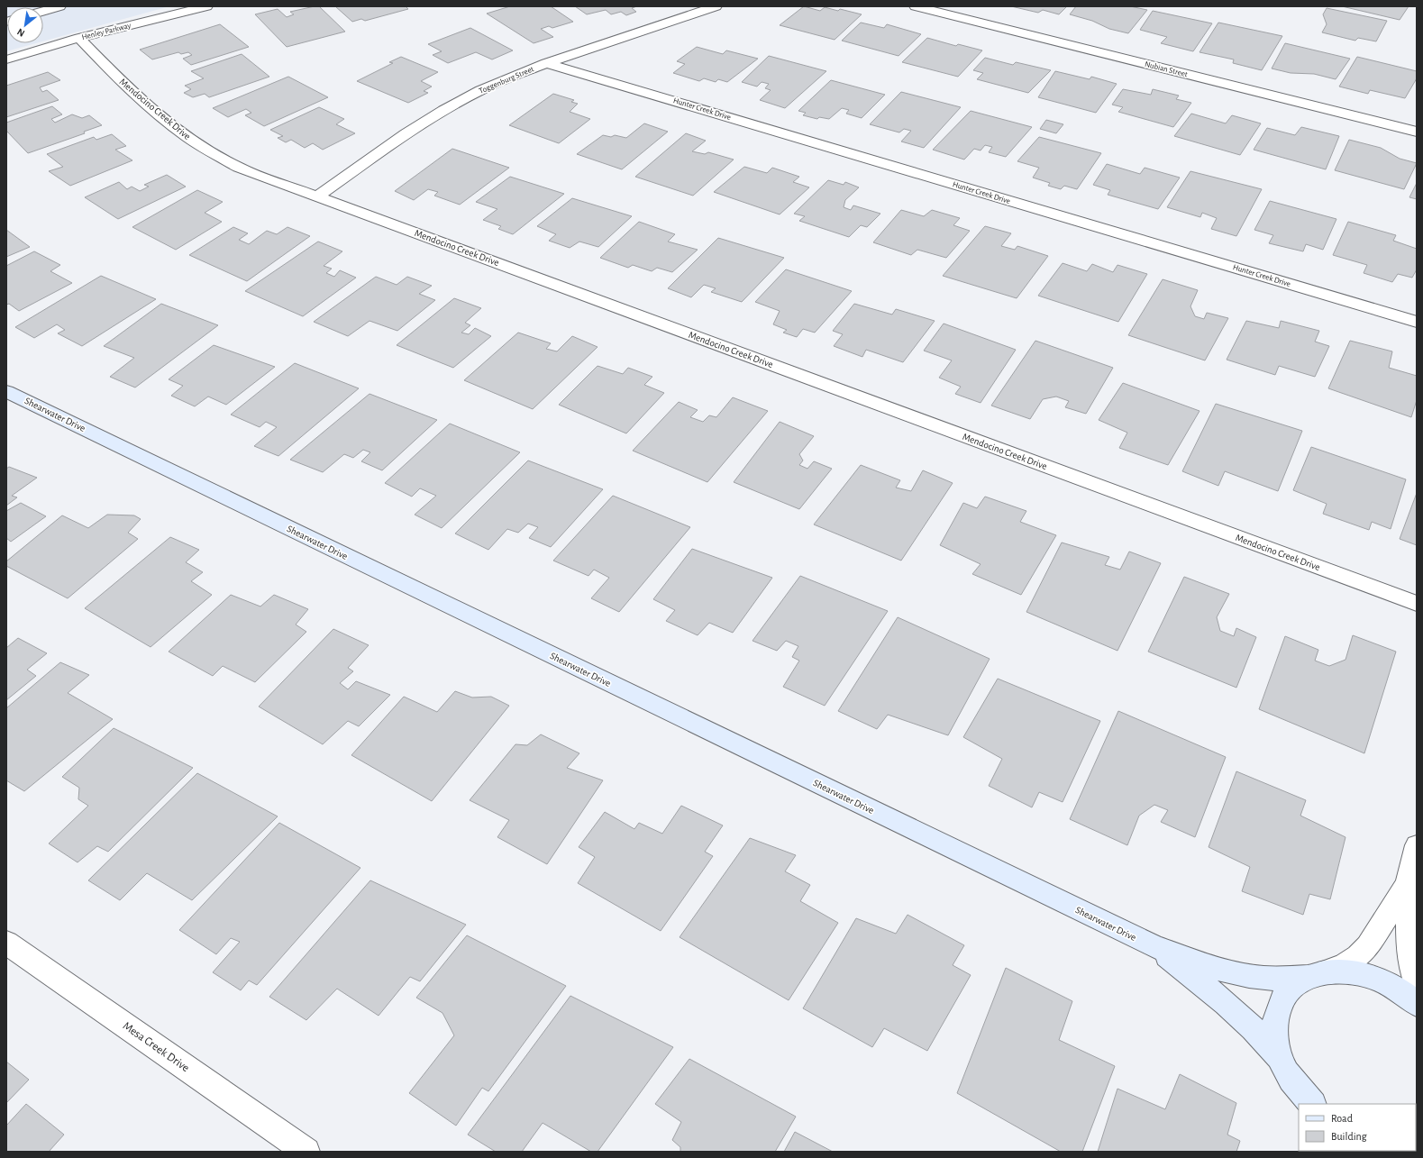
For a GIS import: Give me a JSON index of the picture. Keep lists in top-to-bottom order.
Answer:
{
  "streets": {
    "street": [
      "Henley Parkway",
      "Nubian Street",
      "Toggenburg Street",
      "Mendocino Creek Drive",
      "Hunter Creek Drive",
      "Shearwater Drive",
      "Mesa Creek Drive"
    ]
  },
  "crossings": [
    ["Henley Parkway", "Mendocino Creek Drive"],
    ["Toggenburg Street", "Mendocino Creek Drive"],
    ["Toggenburg Street", "Hunter Creek Drive"]
  ],
  "legend": ["Road", "Building"],
  "north": "bottom left"
}
